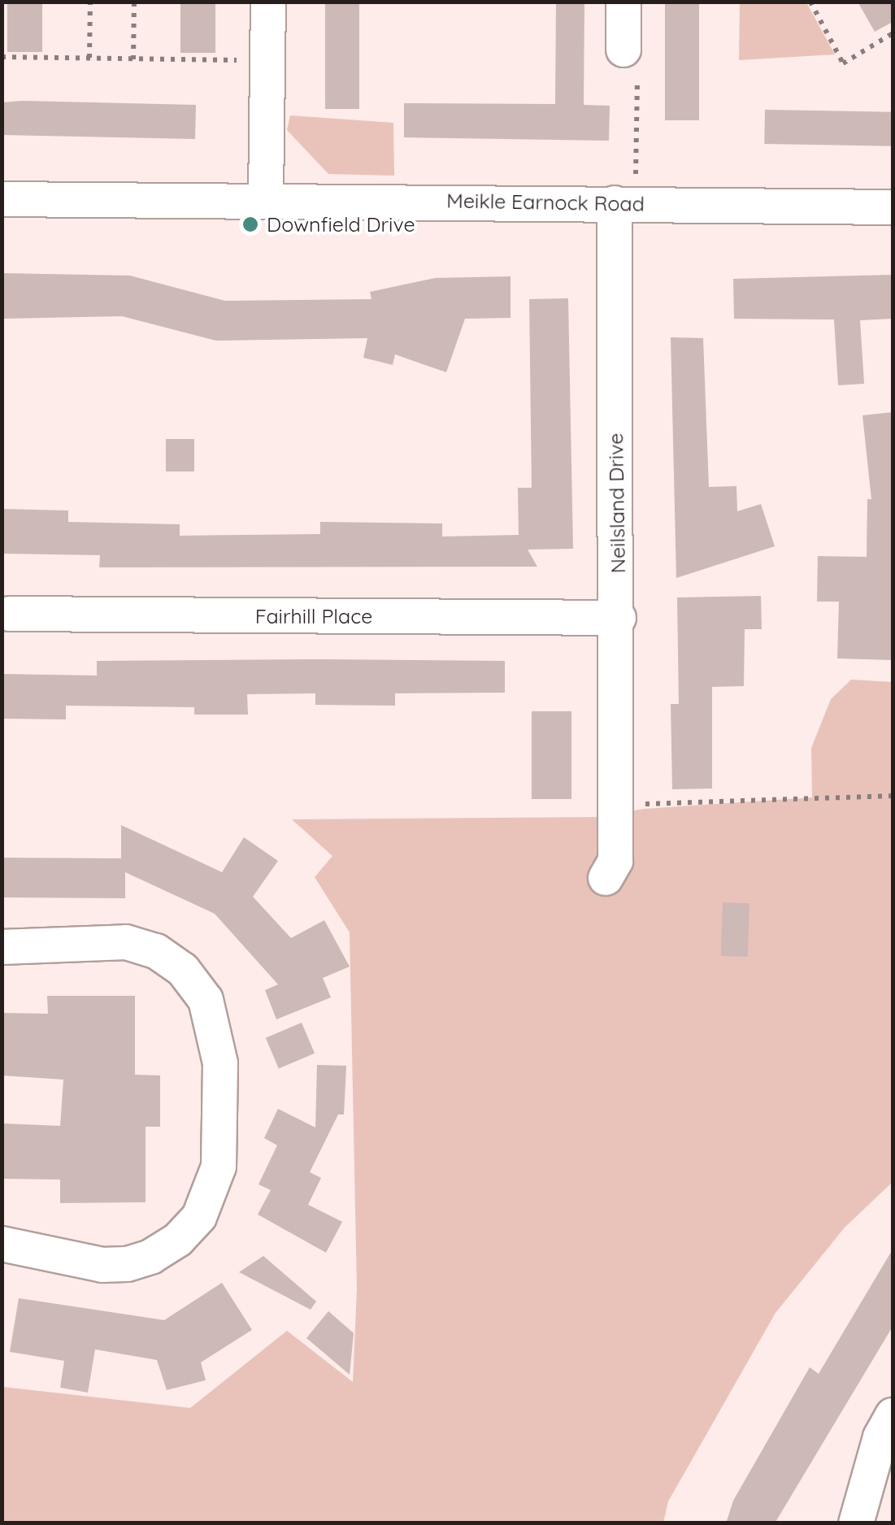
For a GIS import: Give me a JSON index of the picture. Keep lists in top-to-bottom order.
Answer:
{
  "streets": {
    "street": ["Meikle Earnock Road", "Neilsland Drive", "Fairhill Place"]
  },
  "crossings": [
    ["Meikle Earnock Road", "Neilsland Drive"],
    ["Neilsland Drive", "Fairhill Place"]
  ],
  "places": ["Downfield Drive"]
}
